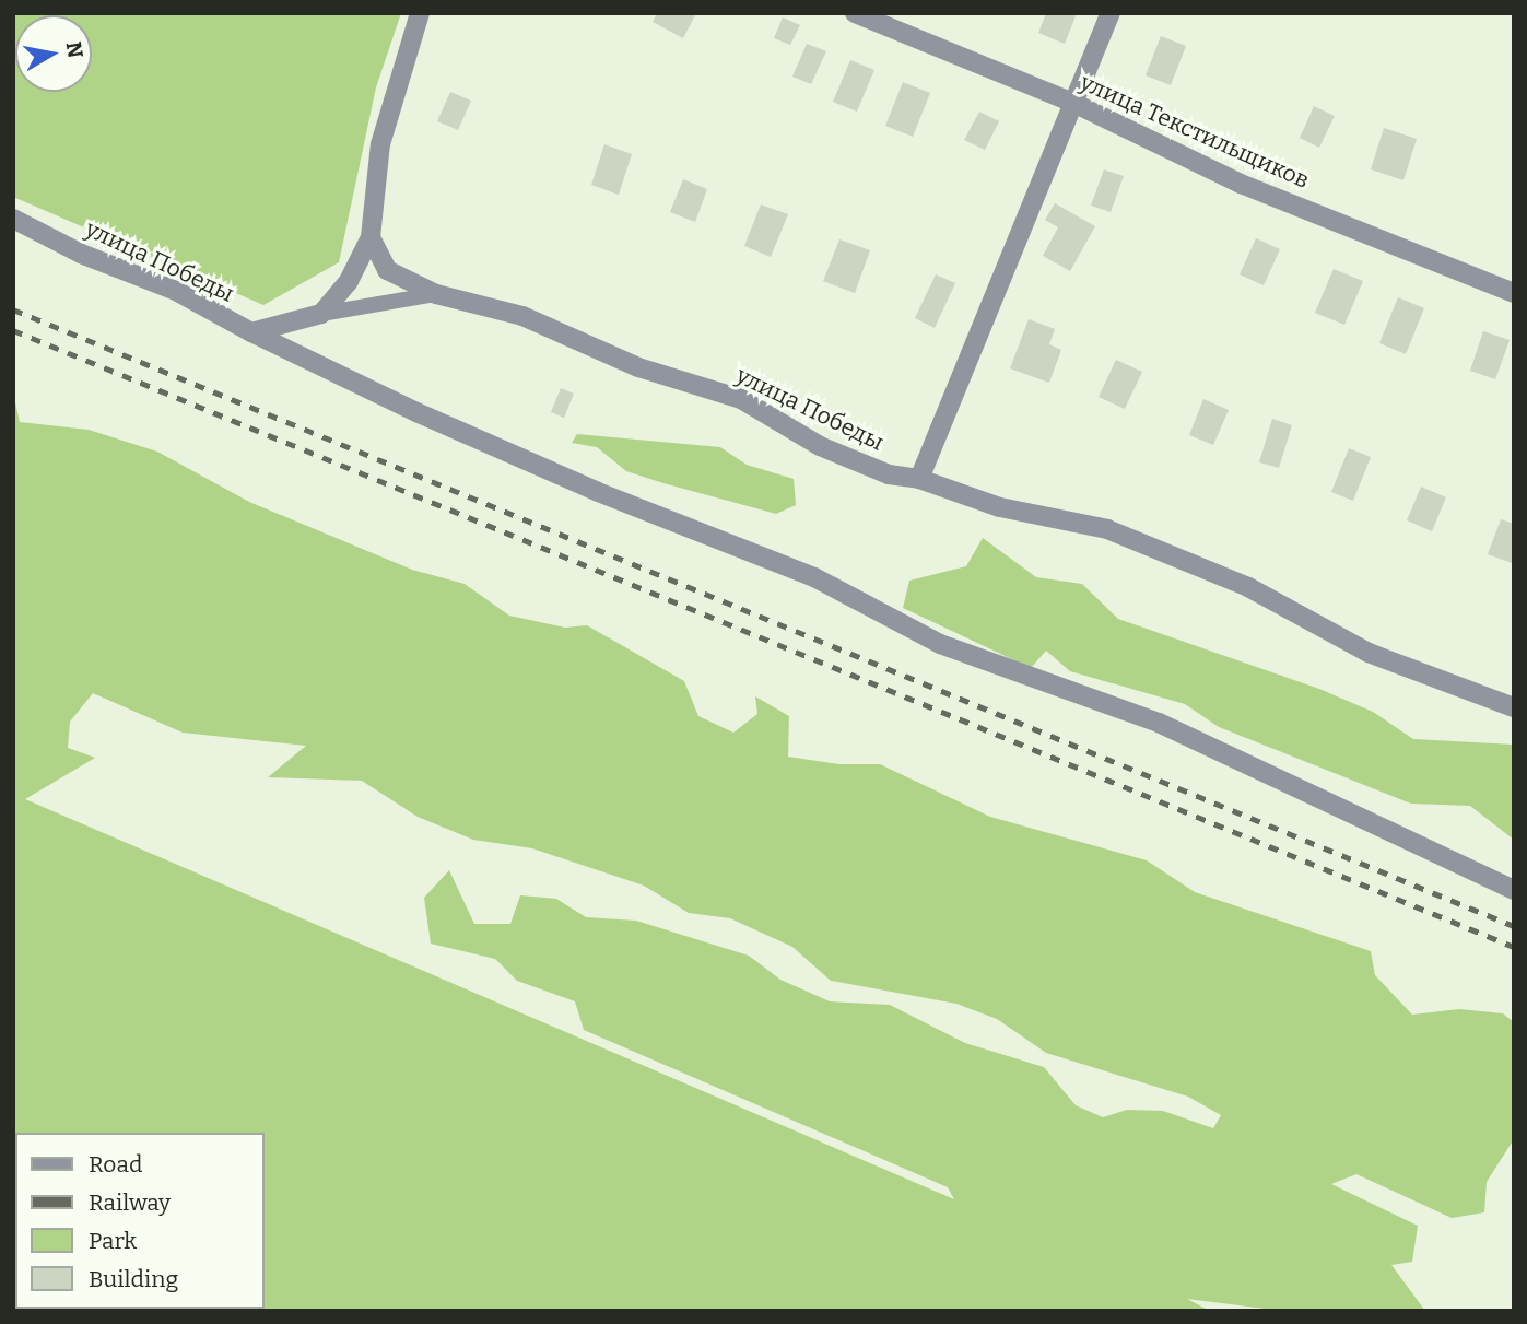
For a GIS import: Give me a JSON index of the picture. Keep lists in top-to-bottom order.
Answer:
{
  "streets": {
    "street": ["улица Текстильщиков", "улица Победы"]
  },
  "legend": [
    "Road",
    "Railway",
    "Park",
    "Building"
  ],
  "north": "right"
}
